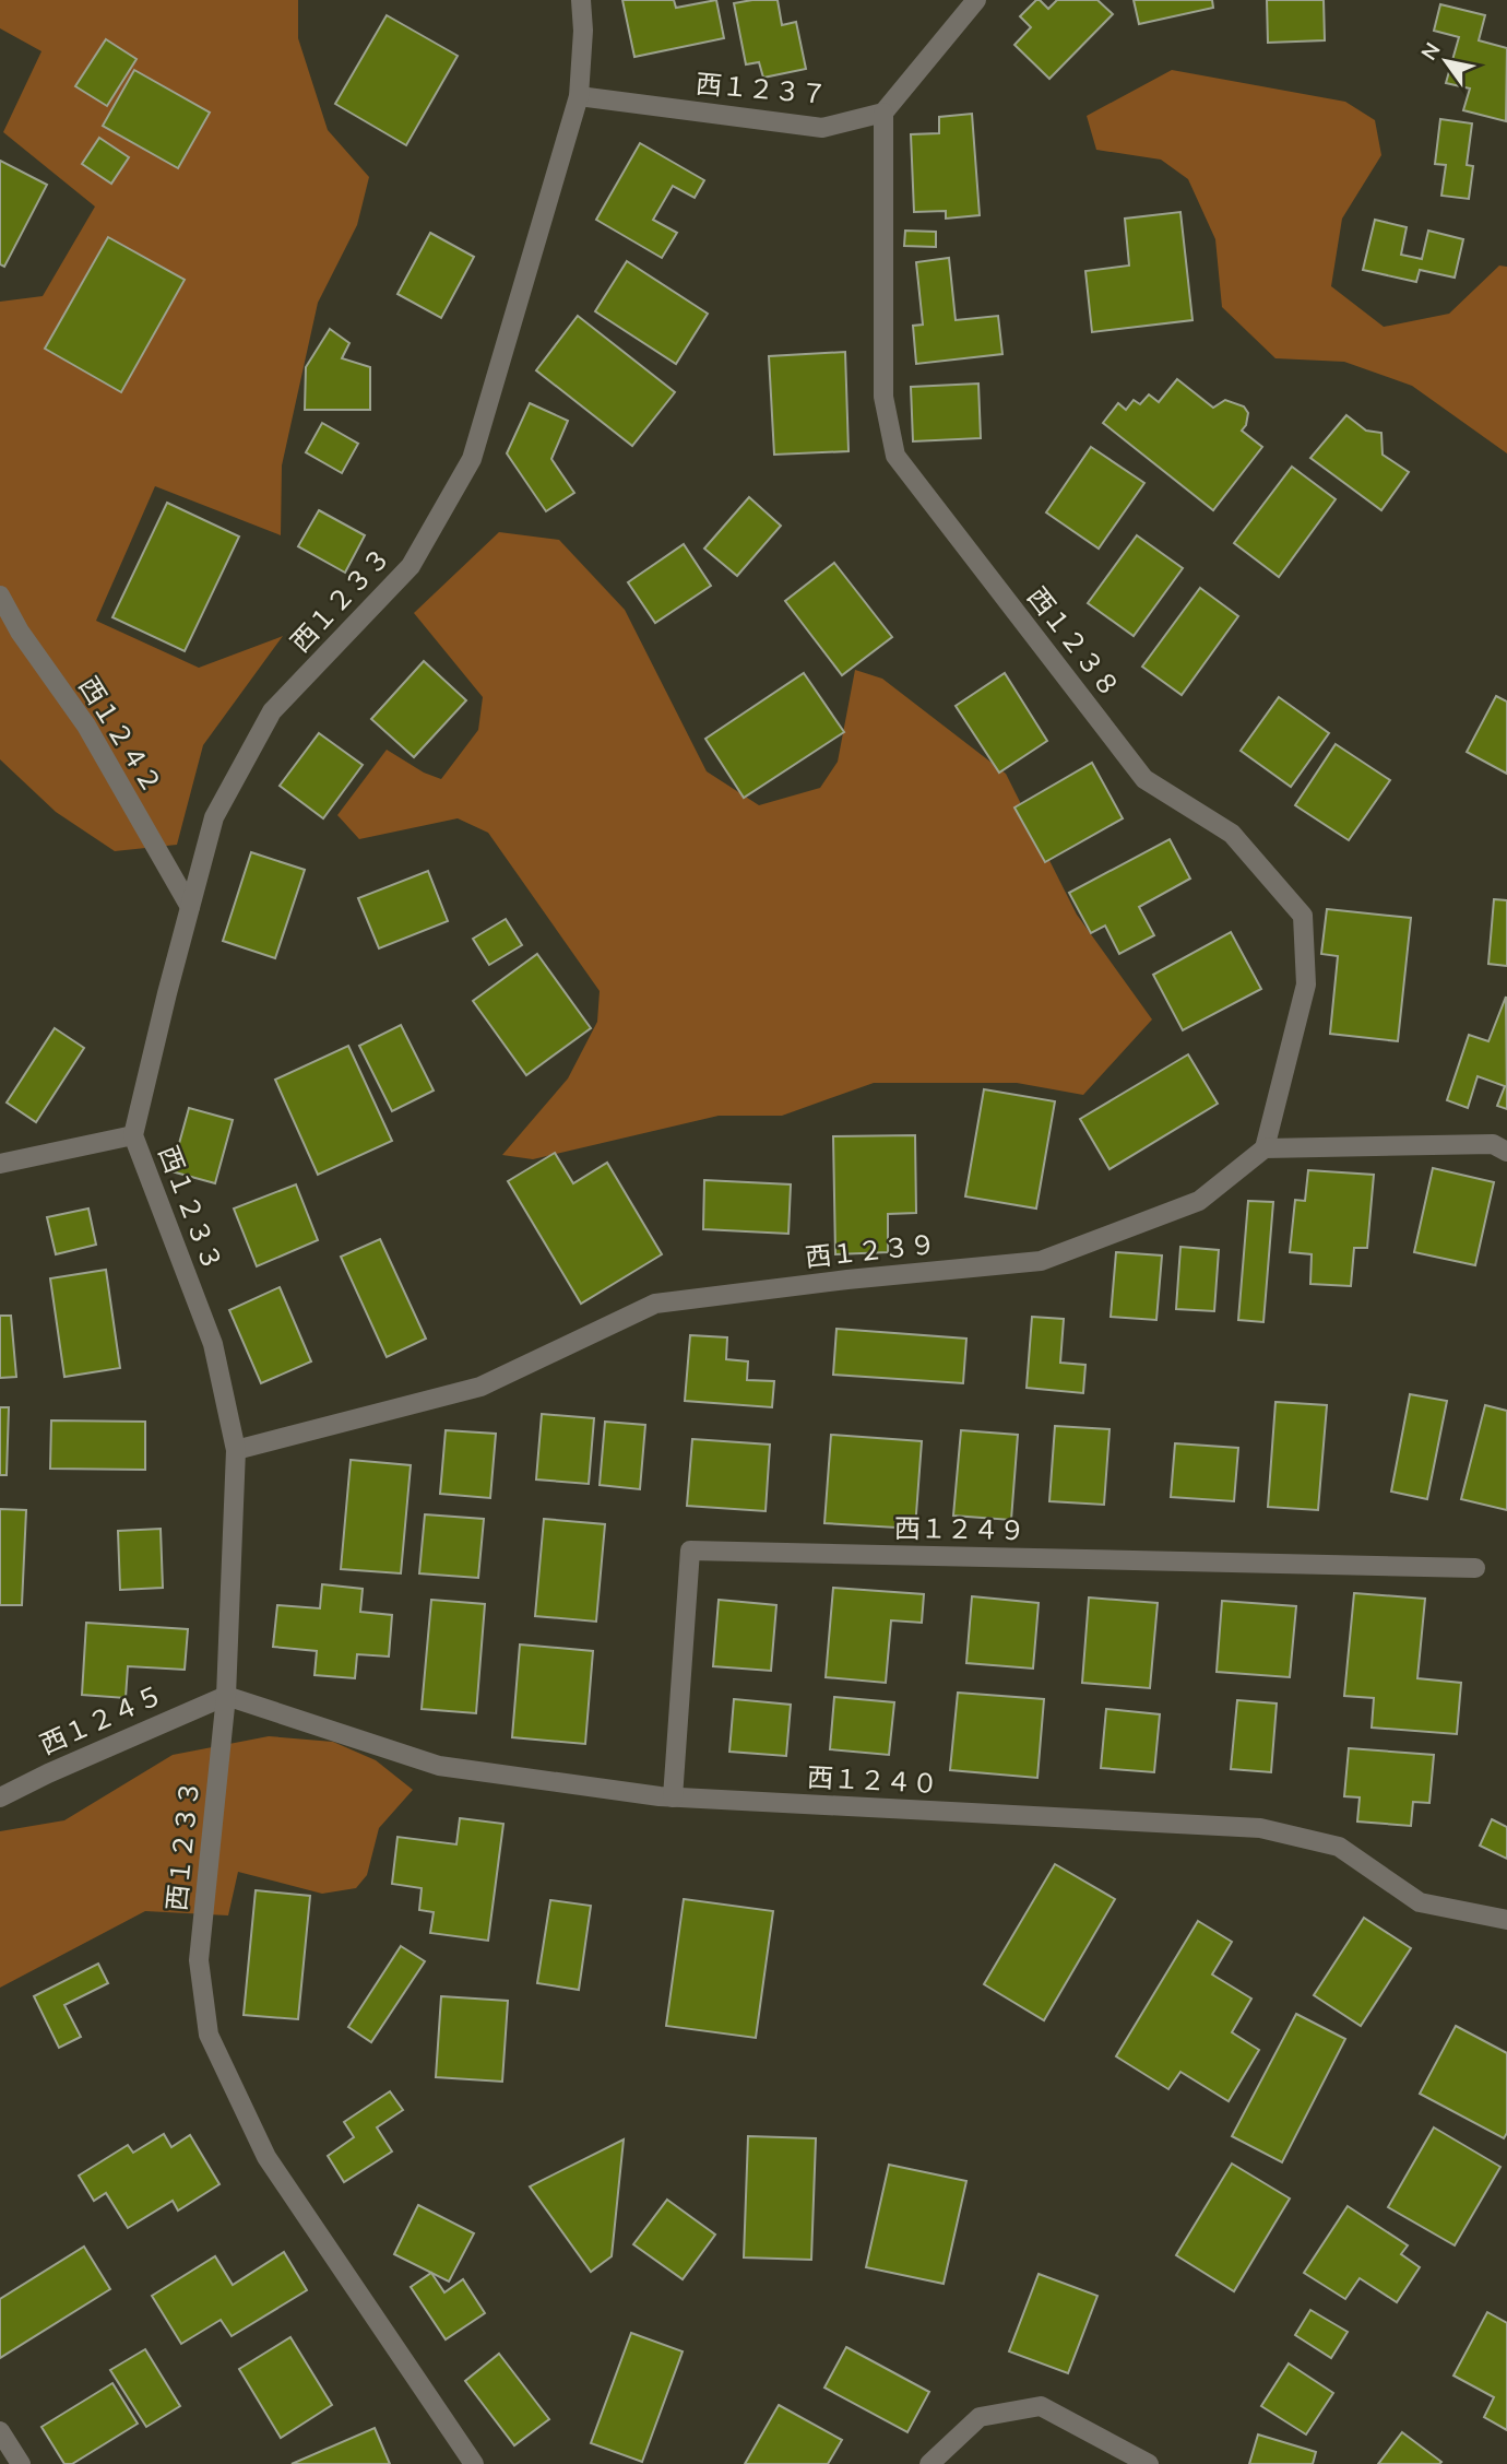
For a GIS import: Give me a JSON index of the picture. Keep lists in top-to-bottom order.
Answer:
{
  "streets": {
    "street": [
      "西１２３７",
      "西１２３３",
      "西１２３８",
      "西１２４２",
      "西１２３９",
      "西１２４９",
      "西１２４５",
      "西１２４０"
    ]
  },
  "crossings": [
    ["西１２３７", "西１２３３"],
    ["西１２３７", "西１２３８"],
    ["西１２３３", "西１２４２"],
    ["西１２３３", "西１２３９"],
    ["西１２３３", "西１２４５"],
    ["西１２３３", "西１２４０"],
    ["西１２３８", "西１２３９"],
    ["西１２４９", "西１２４０"],
    ["西１２４５", "西１２４０"]
  ],
  "north": "top left"
}
